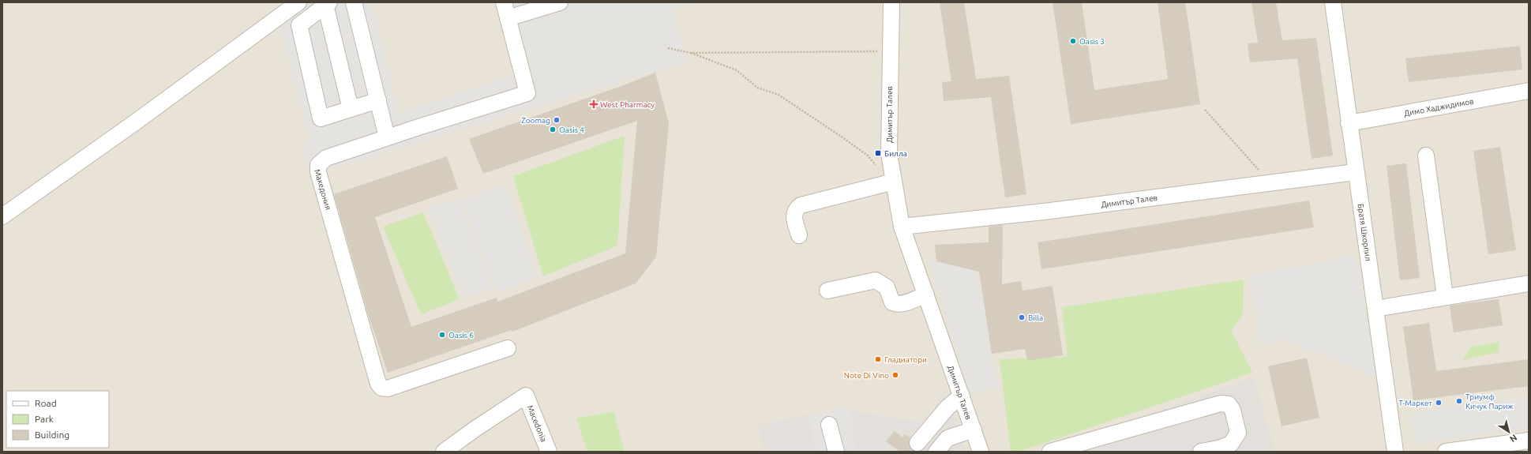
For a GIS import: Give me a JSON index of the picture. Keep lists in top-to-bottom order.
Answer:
{
  "streets": {
    "street": [
      "Димо Хаджидимов",
      "Димитър Талев",
      "Македония",
      "Братя Шкорпил",
      "Macedonia"
    ]
  },
  "crossings": [
    ["Димо Хаджидимов", "Братя Шкорпил"],
    ["Димитър Талев", "Братя Шкорпил"]
  ],
  "places": {
    "other": [
      "Oasis 3",
      "Zoomag",
      "Oasis 4",
      "Billa",
      "Oasis 6",
      "Гладиатори",
      "Note Di Vino",
      "Триумф Кичук Париж",
      "Т-Маркет"
    ],
    "health": ["West Pharmacy"],
    "transit": ["Билла"]
  },
  "legend": ["Road", "Park", "Building"],
  "north": "bottom right"
}
